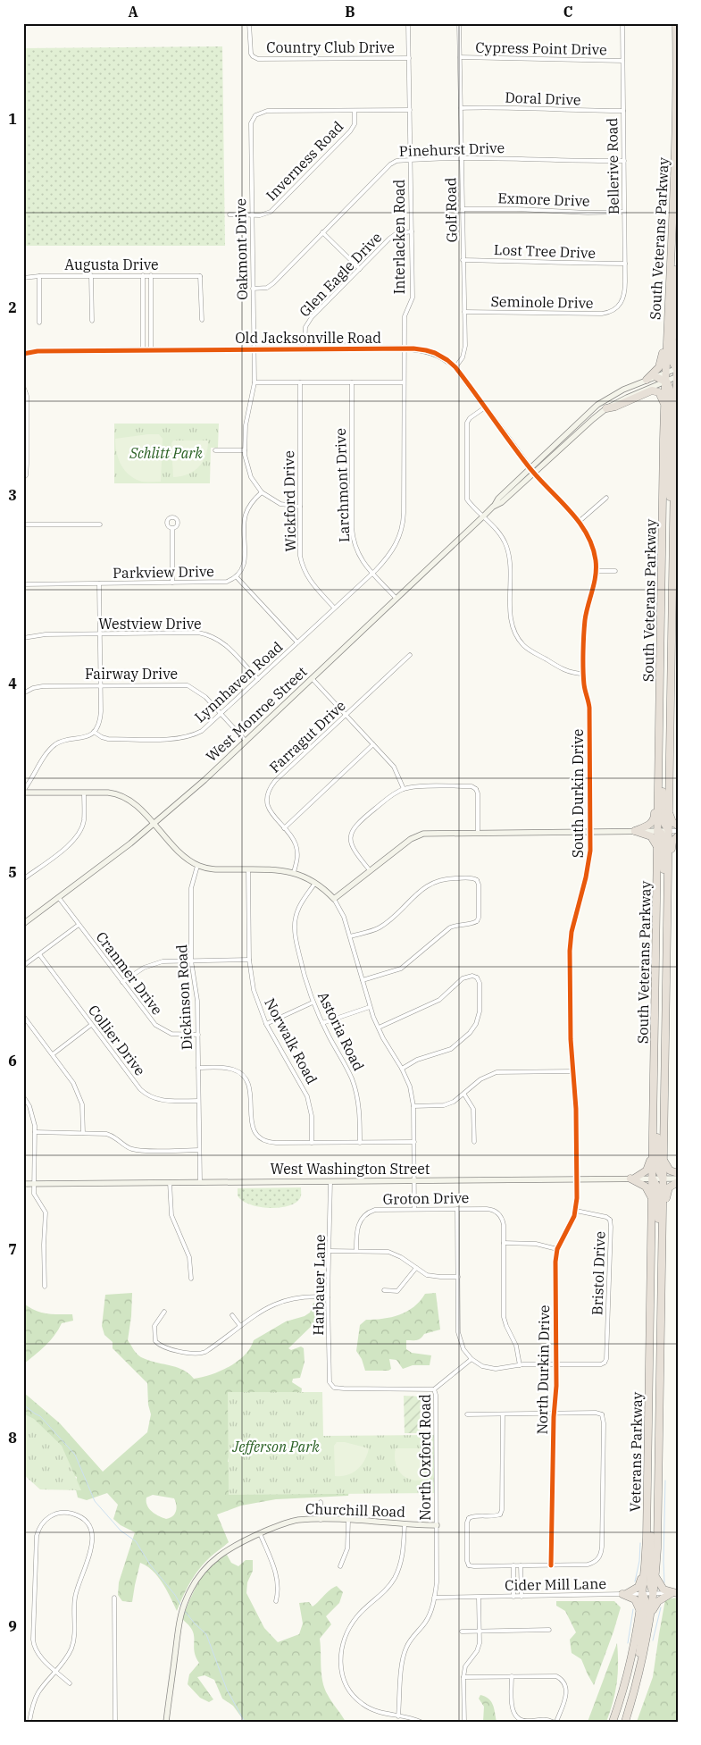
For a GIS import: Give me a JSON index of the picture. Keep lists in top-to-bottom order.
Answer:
{
  "streets": {
    "highway": ["South Veterans Parkway", "Veterans Parkway"],
    "street": [
      "Country Club Drive",
      "Cypress Point Drive",
      "Doral Drive",
      "Pinehurst Drive",
      "Inverness Road",
      "Bellerive Road",
      "Exmore Drive",
      "Golf Road",
      "Interlacken Road",
      "Oakmont Drive",
      "Lost Tree Drive",
      "Augusta Drive",
      "Glen Eagle Drive",
      "Seminole Drive",
      "Old Jacksonville Road",
      "Larchmont Drive",
      "Wickford Drive",
      "Parkview Drive",
      "Westview Drive",
      "Fairway Drive",
      "Lynnhaven Road",
      "West Monroe Street",
      "Farragut Drive",
      "South Durkin Drive",
      "Cranmer Drive",
      "Dickinson Road",
      "Astoria Road",
      "Collier Drive",
      "Norwalk Road",
      "West Washington Street",
      "Groton Drive",
      "Bristol Drive",
      "Harbauer Lane",
      "North Durkin Drive",
      "North Oxford Road",
      "Churchill Road",
      "Cider Mill Lane"
    ]
  },
  "crossings": [
    ["Country Club Drive", "Interlacken Road"],
    ["Cypress Point Drive", "Bellerive Road"],
    ["Cypress Point Drive", "Golf Road"],
    ["Doral Drive", "Bellerive Road"],
    ["Doral Drive", "Golf Road"],
    ["Pinehurst Drive", "Bellerive Road"],
    ["Pinehurst Drive", "Golf Road"],
    ["Pinehurst Drive", "Interlacken Road"],
    ["Pinehurst Drive", "Oakmont Drive"],
    ["Inverness Road", "Oakmont Drive"],
    ["Bellerive Road", "Exmore Drive"],
    ["Bellerive Road", "Lost Tree Drive"],
    ["Bellerive Road", "Seminole Drive"],
    ["Exmore Drive", "Golf Road"],
    ["Golf Road", "Lost Tree Drive"],
    ["Golf Road", "Seminole Drive"],
    ["Golf Road", "Old Jacksonville Road"],
    ["Interlacken Road", "Oakmont Drive"],
    ["Interlacken Road", "Glen Eagle Drive"],
    ["Interlacken Road", "Old Jacksonville Road"],
    ["Interlacken Road", "Larchmont Drive"],
    ["Interlacken Road", "Lynnhaven Road"],
    ["South Veterans Parkway", "West Monroe Street"],
    ["South Veterans Parkway", "West Washington Street"],
    ["South Veterans Parkway", "Veterans Parkway"],
    ["Oakmont Drive", "Old Jacksonville Road"],
    ["Oakmont Drive", "Wickford Drive"],
    ["Glen Eagle Drive", "Old Jacksonville Road"],
    ["Old Jacksonville Road", "West Monroe Street"],
    ["Larchmont Drive", "Lynnhaven Road"],
    ["Larchmont Drive", "West Monroe Street"],
    ["Wickford Drive", "Lynnhaven Road"],
    ["Westview Drive", "Lynnhaven Road"],
    ["Fairway Drive", "Lynnhaven Road"],
    ["Fairway Drive", "West Monroe Street"],
    ["West Monroe Street", "Cranmer Drive"],
    ["South Durkin Drive", "West Washington Street"],
    ["South Durkin Drive", "North Durkin Drive"],
    ["Cranmer Drive", "Dickinson Road"],
    ["Dickinson Road", "Collier Drive"],
    ["Dickinson Road", "West Washington Street"],
    ["West Washington Street", "Harbauer Lane"],
    ["West Washington Street", "North Durkin Drive"],
    ["West Washington Street", "Veterans Parkway"],
    ["Bristol Drive", "North Durkin Drive"],
    ["Harbauer Lane", "North Oxford Road"],
    ["Veterans Parkway", "Cider Mill Lane"],
    ["North Oxford Road", "Churchill Road"],
    ["North Oxford Road", "Cider Mill Lane"]
  ],
  "parks": ["Schlitt Park", "Jefferson Park"],
  "grid": {
    "columns": ["A", "B", "C"],
    "rows": [
      "1",
      "2",
      "3",
      "4",
      "5",
      "6",
      "7",
      "8",
      "9"
    ]
  }
}
